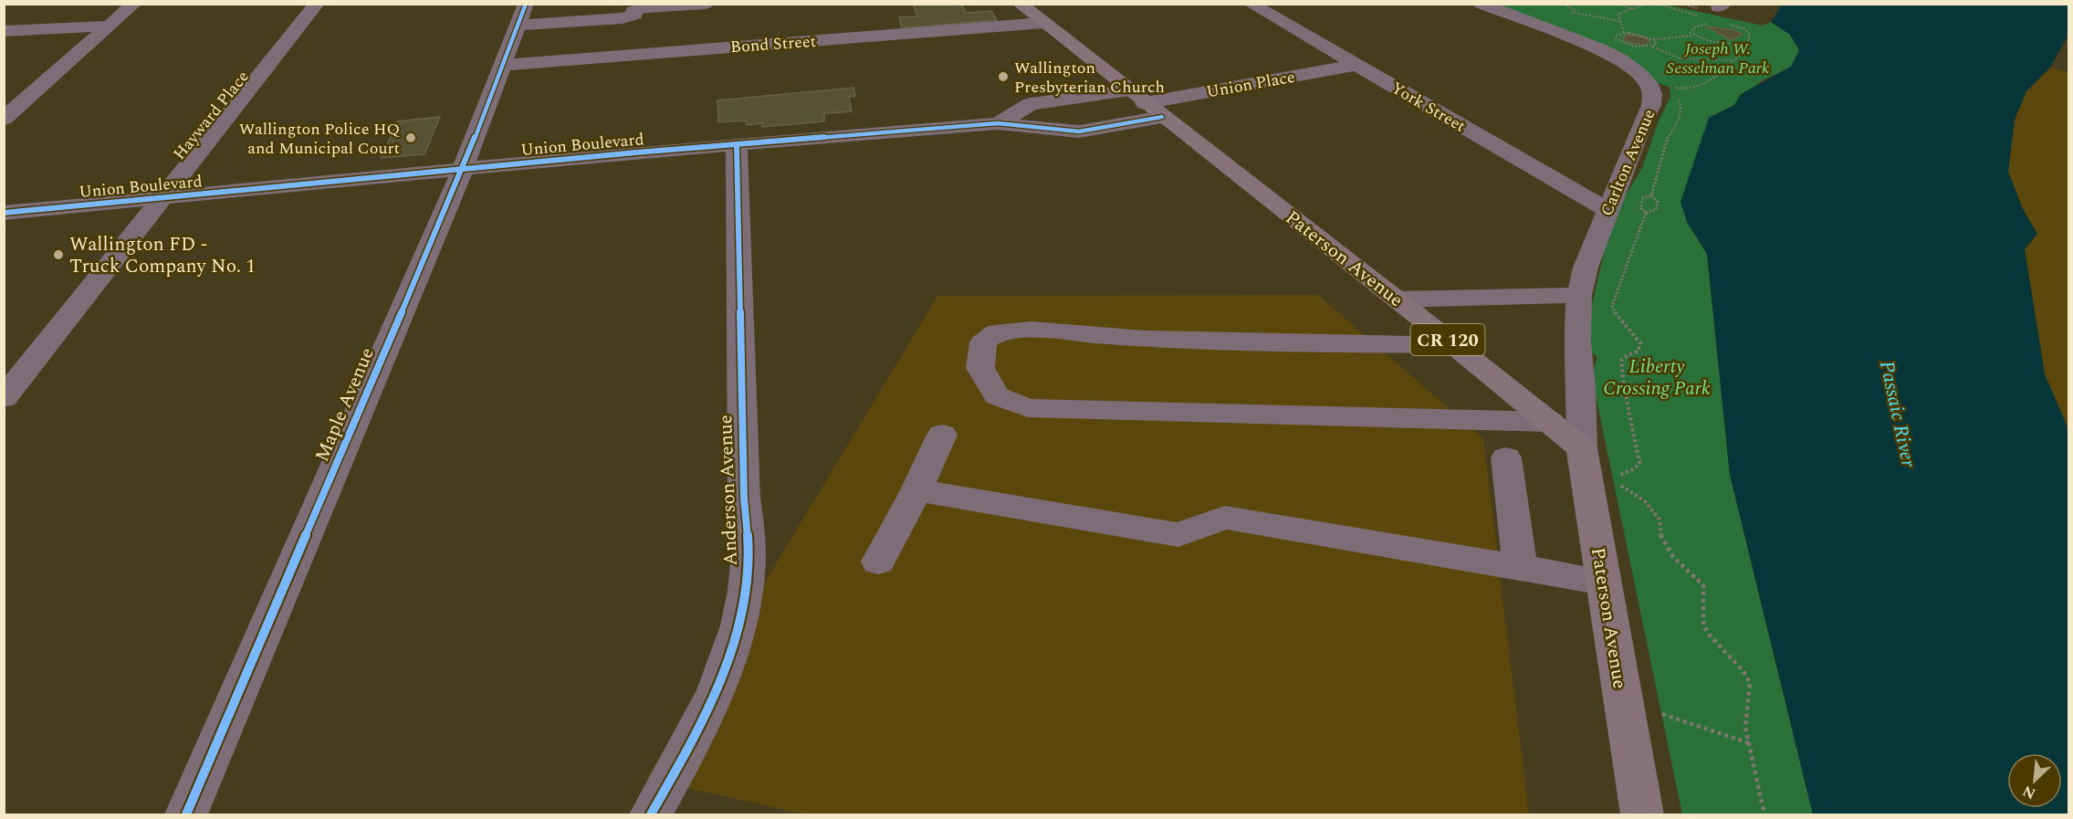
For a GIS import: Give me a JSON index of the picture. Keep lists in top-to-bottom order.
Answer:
{
  "streets": {
    "main road": ["Paterson Avenue", "CR 120"],
    "street": [
      "Bond Street",
      "Union Place",
      "York Street",
      "Hayward Place",
      "Union Boulevard",
      "Carlton Avenue",
      "Maple Avenue",
      "Anderson Avenue"
    ]
  },
  "crossings": [
    ["Bond Street", "Paterson Avenue"],
    ["Bond Street", "Maple Avenue"],
    ["Union Place", "York Street"],
    ["Union Place", "Union Boulevard"],
    ["Union Place", "Paterson Avenue"],
    ["York Street", "Carlton Avenue"],
    ["Hayward Place", "Union Boulevard"],
    ["Union Boulevard", "Paterson Avenue"],
    ["Union Boulevard", "Maple Avenue"],
    ["Union Boulevard", "Anderson Avenue"],
    ["Carlton Avenue", "Paterson Avenue"]
  ],
  "water": ["Passaic River"],
  "parks": ["Joseph W. Sesselman Park", "Liberty Crossing Park"],
  "places": ["Wallington Presbyterian Church", "Wallington Police HQ and Municipal Court", "Wallington FD - Truck Company No. 1"],
  "north": "bottom left"
}
